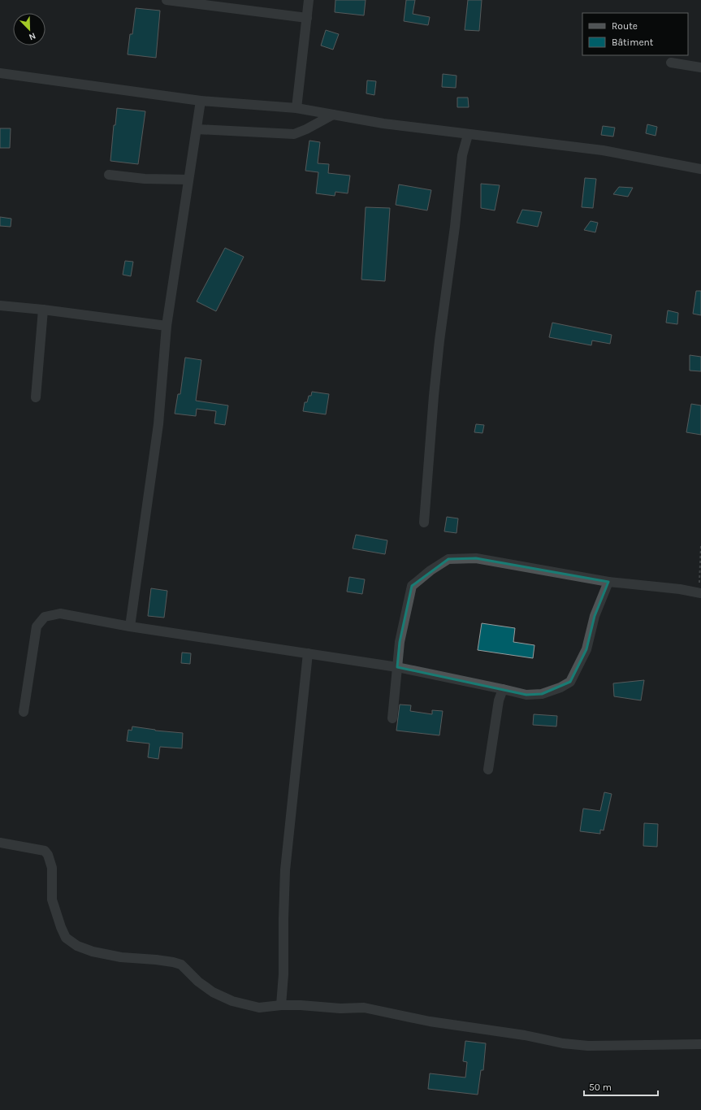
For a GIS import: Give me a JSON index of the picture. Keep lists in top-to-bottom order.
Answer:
{
  "legend": ["Route", "Bâtiment"],
  "scale_bar": "50 m",
  "north": "bottom right"
}
